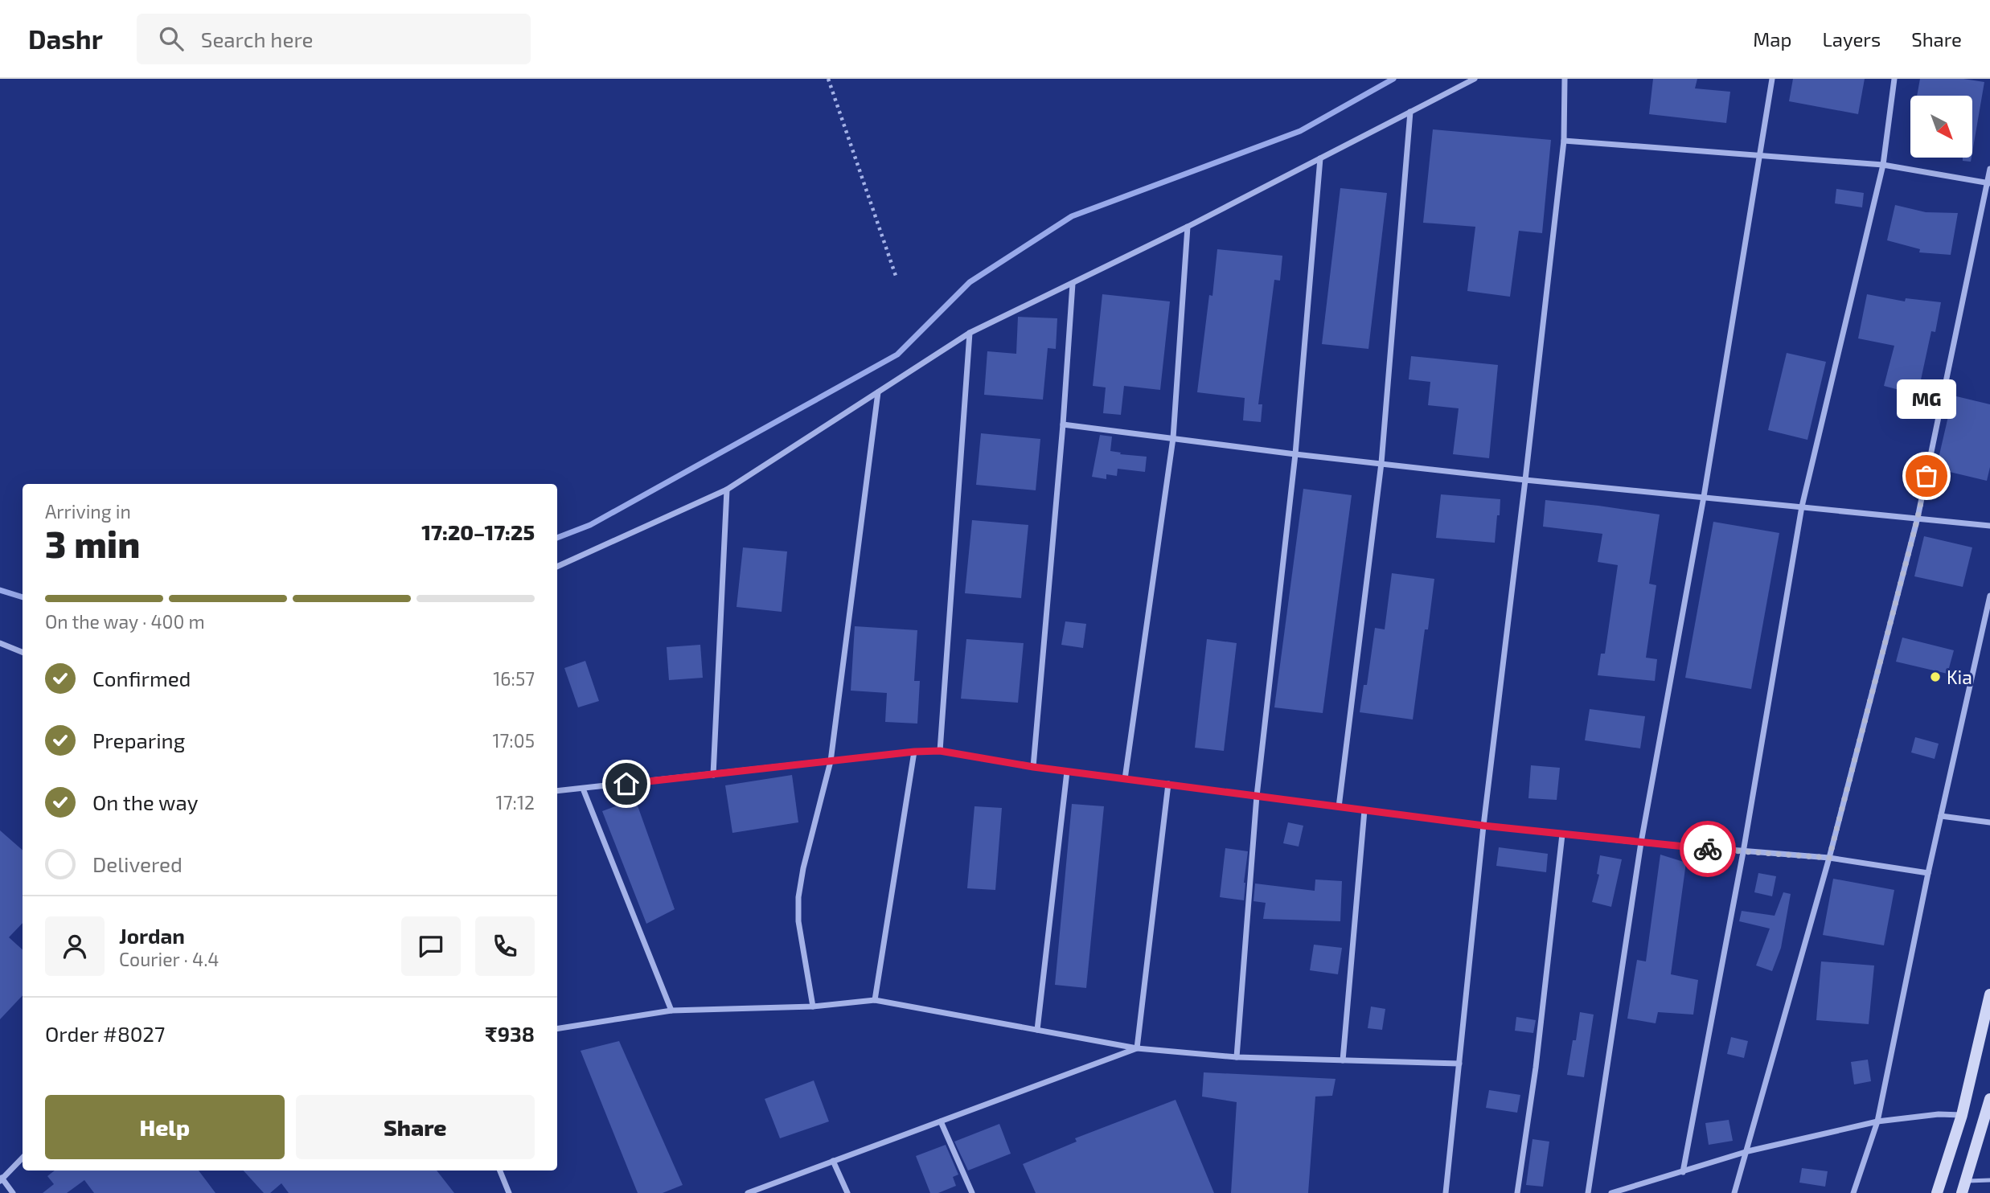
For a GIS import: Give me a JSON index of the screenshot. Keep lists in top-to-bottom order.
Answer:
{
  "places": ["MG", "Kia"],
  "north": "bottom right",
  "page": {
    "header": "Dashr",
    "search": "Search here",
    "nav": ["Map", "Layers", "Share"],
    "bubble": "MG",
    "heading": ["3 min", "Arriving in", "17:20–17:25"],
    "panel": [
      "Jordan",
      "Courier · 4.4",
      "Order #8027",
      "₹938"
    ],
    "bar": "On the way · 400 m",
    "list": [
      ["Confirmed", "16:57"],
      ["Preparing", "17:05"],
      ["On the way", "17:12"],
      "Delivered"
    ],
    "buttons": ["Help", "Share"]
  }
}
